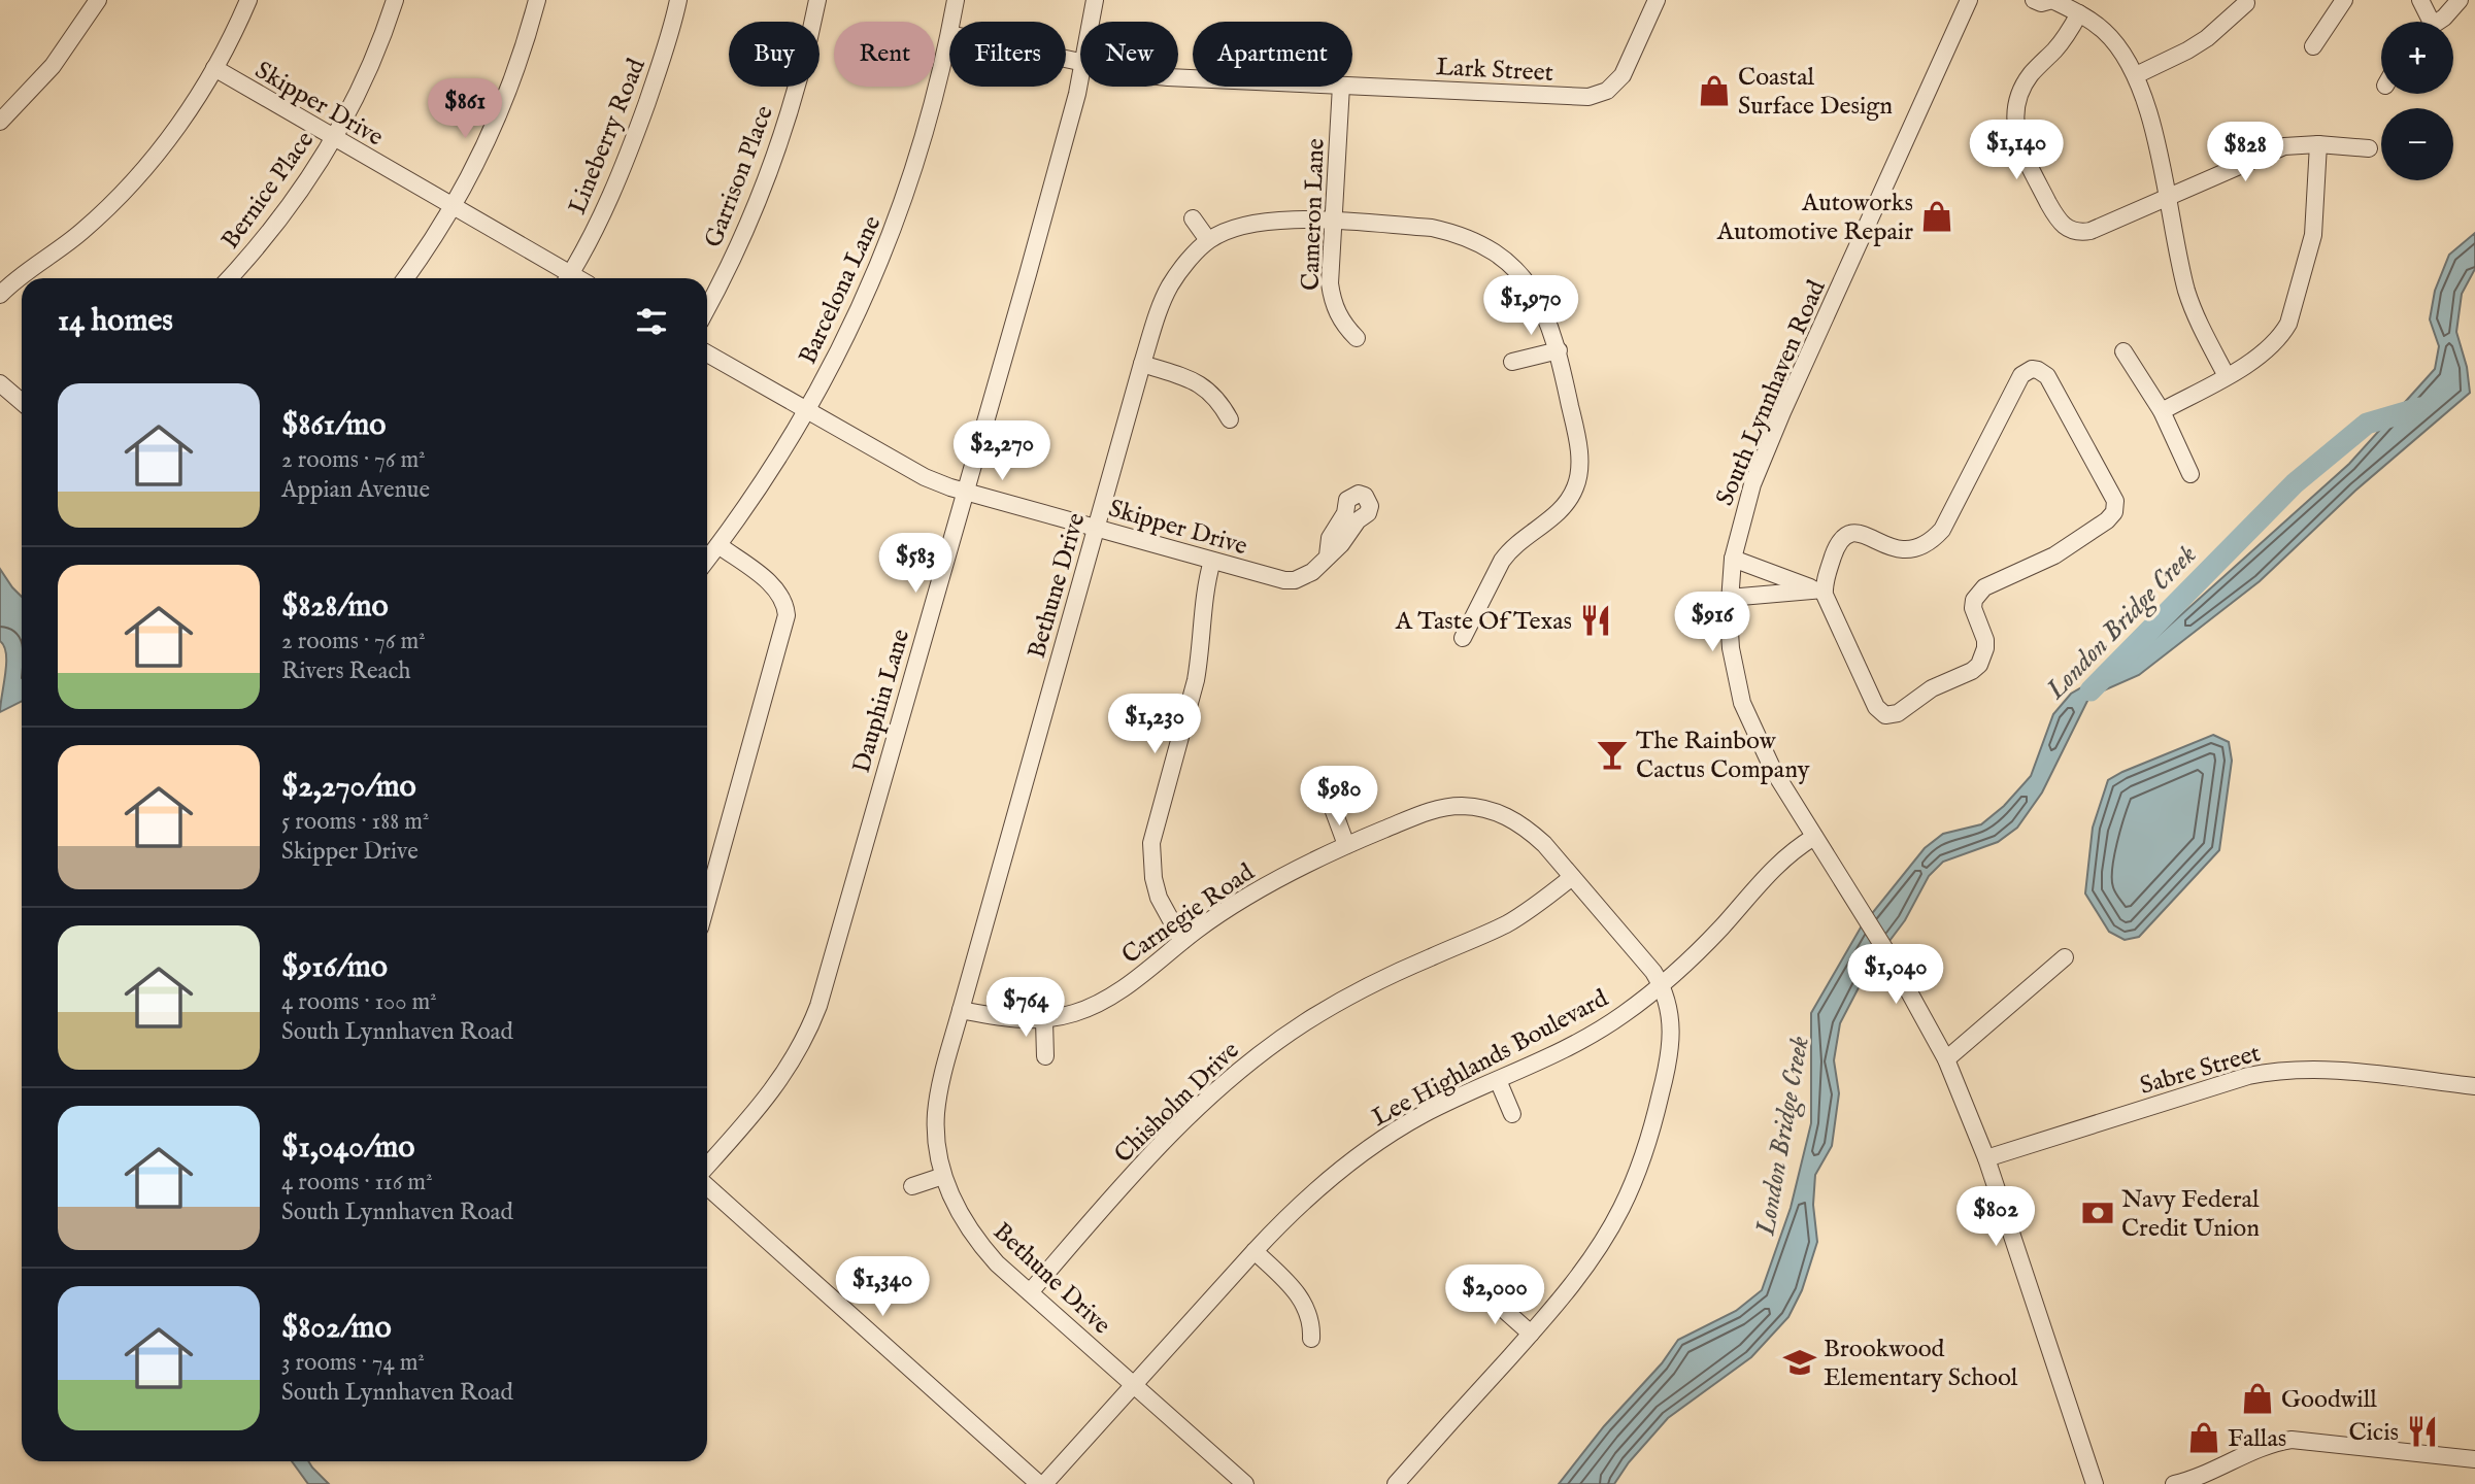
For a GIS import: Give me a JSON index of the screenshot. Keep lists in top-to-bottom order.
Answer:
{
  "streets": {
    "street": [
      "Lark Street",
      "Skipper Drive",
      "Lineberry Road",
      "Garrison Place",
      "Bernice Place",
      "Cameron Lane",
      "Barcelona Lane",
      "South Lynnhaven Road",
      "Bethune Drive",
      "Dauphin Lane",
      "Carnegie Road",
      "Lee Highlands Boulevard",
      "Sabre Street",
      "Chisholm Drive"
    ]
  },
  "crossings": [
    ["Skipper Drive", "Bernice Place"],
    ["Skipper Drive", "Barcelona Lane"],
    ["Skipper Drive", "Bethune Drive"],
    ["Skipper Drive", "Dauphin Lane"],
    ["Cameron Lane", "Bethune Drive"],
    ["South Lynnhaven Road", "Lee Highlands Boulevard"],
    ["South Lynnhaven Road", "Sabre Street"],
    ["Bethune Drive", "Carnegie Road"],
    ["Bethune Drive", "Lee Highlands Boulevard"],
    ["Bethune Drive", "Chisholm Drive"],
    ["Carnegie Road", "Lee Highlands Boulevard"],
    ["Carnegie Road", "Chisholm Drive"]
  ],
  "water": ["London Bridge Creek"],
  "places": {
    "shop": [
      "Coastal Surface Design",
      "Autoworks Automotive Repair",
      "Goodwill",
      "Fallas"
    ],
    "restaurant": ["A Taste Of Texas", "Cicis"],
    "bar": ["The Rainbow Cactus Company"],
    "bank": ["Navy Federal Credit Union"],
    "school or university": ["Brookwood Elementary School"]
  },
  "page": {
    "map_buttons": ["+", "−"],
    "chip": [
      "Buy",
      "Rent",
      "Filters",
      "New",
      "Apartment"
    ],
    "price": [
      "$861",
      "$1,140",
      "$828",
      "$1,970",
      "$2,270",
      "$583",
      "$916",
      "$1,230",
      "$980",
      "$1,040",
      "$764",
      "$802",
      "$1,340",
      "$2,000"
    ],
    "heading": "14 homes",
    "list": [
      {
        "name": "$861/mo",
        "note": "2 rooms · 76 m² · Appian Avenue"
      },
      {
        "name": "$828/mo",
        "note": "2 rooms · 76 m² · Rivers Reach"
      },
      {
        "name": "$2,270/mo",
        "note": "5 rooms · 188 m² · Skipper Drive"
      },
      {
        "name": "$916/mo",
        "note": "4 rooms · 100 m² · South Lynnhaven Road"
      },
      {
        "name": "$1,040/mo",
        "note": "4 rooms · 116 m² · South Lynnhaven Road"
      },
      {
        "name": "$802/mo",
        "note": "3 rooms · 74 m² · South Lynnhaven Road"
      }
    ]
  }
}
